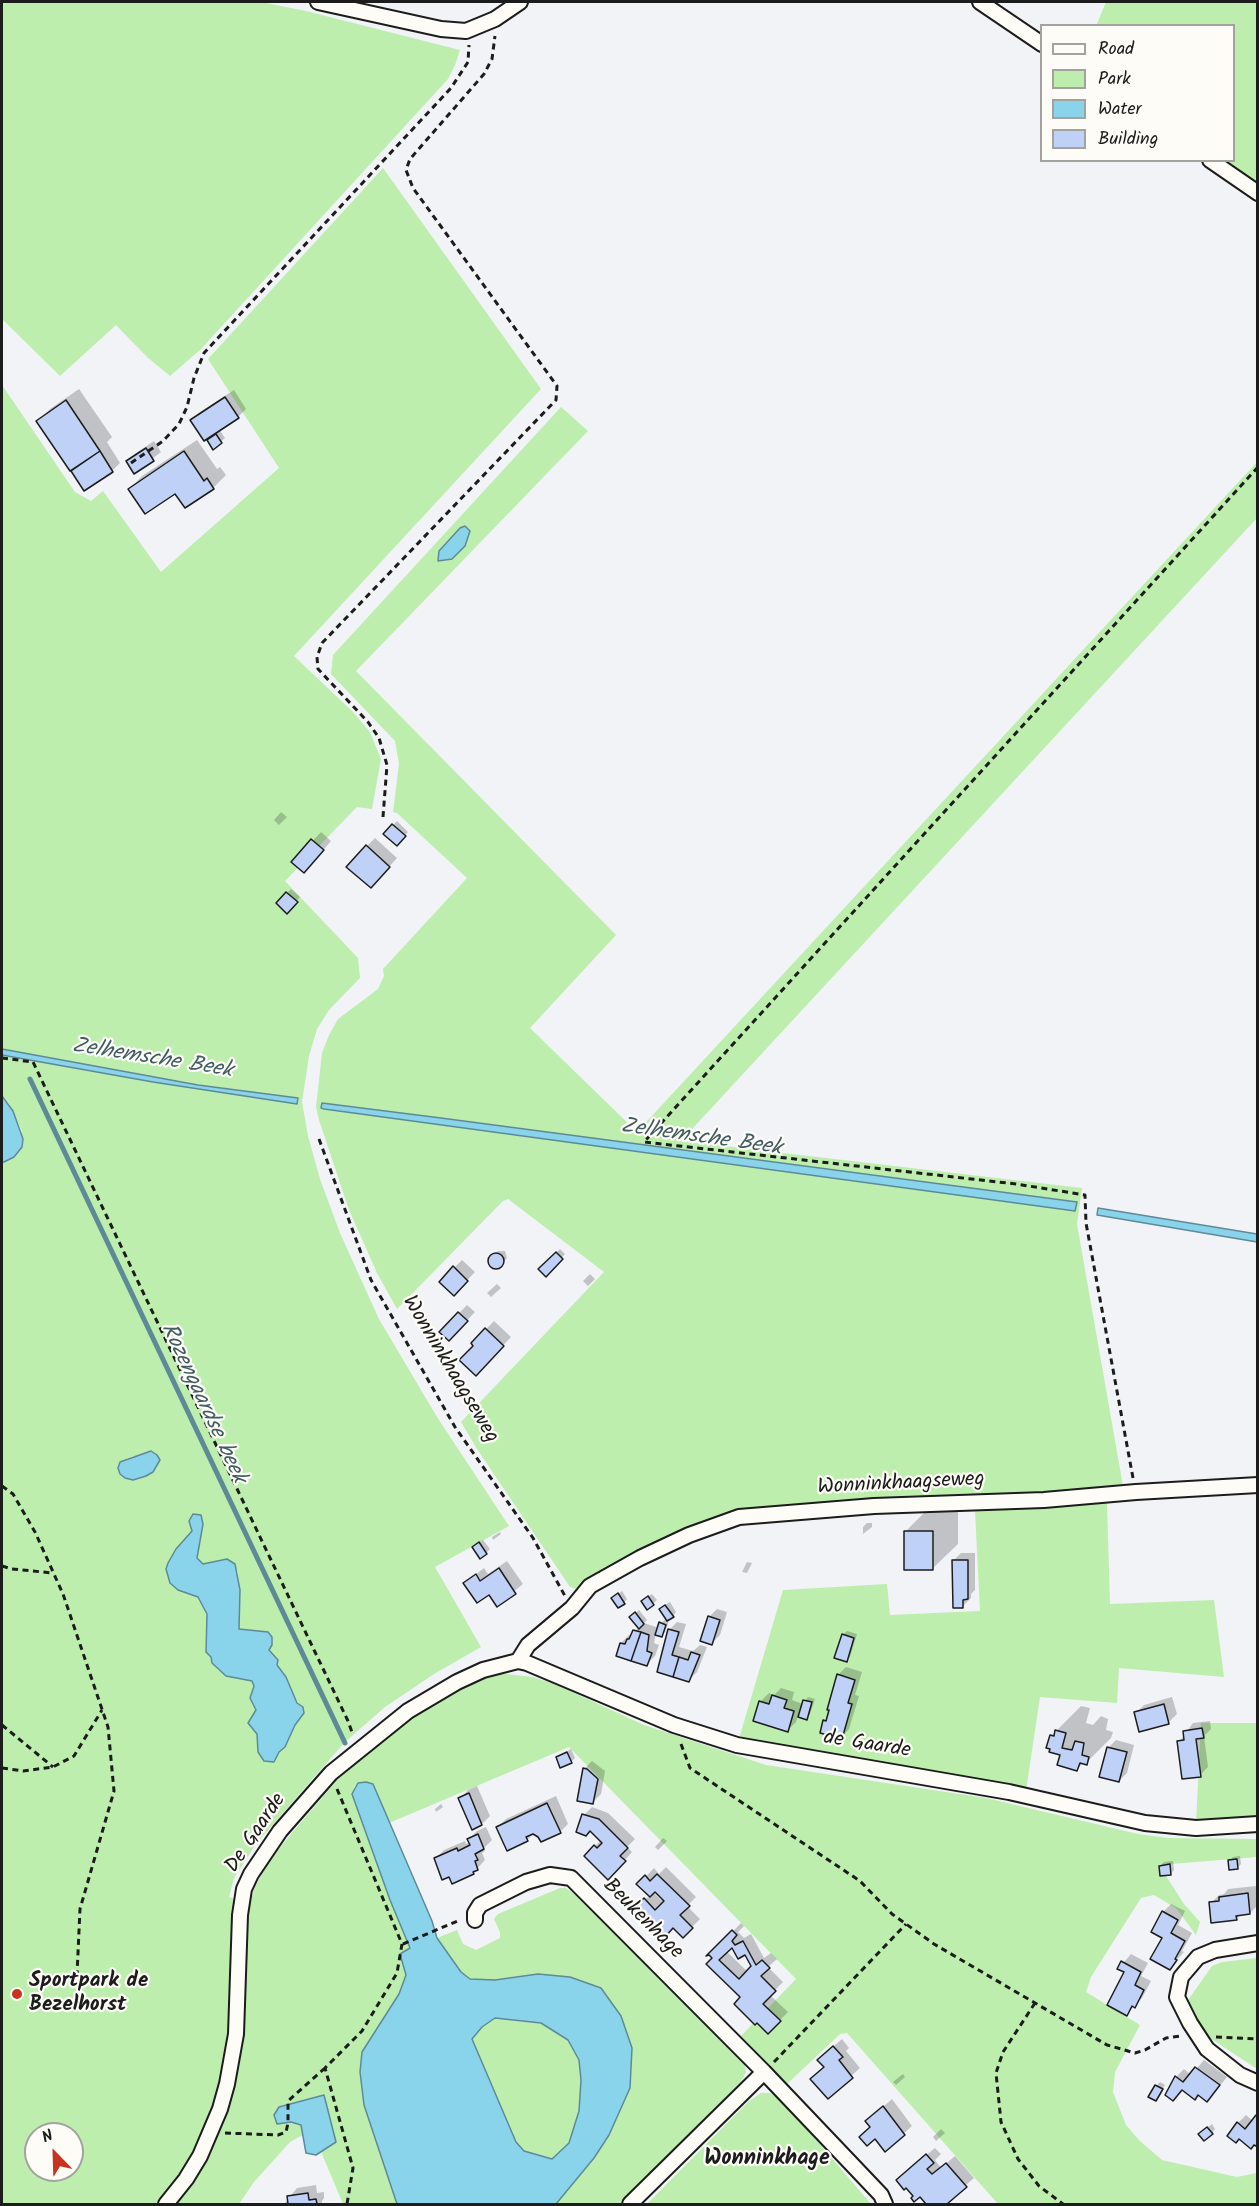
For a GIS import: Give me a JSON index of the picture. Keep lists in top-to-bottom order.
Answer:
{
  "streets": {
    "street": [
      "Wonninkhaagseweg",
      "de Gaarde",
      "De Gaarde",
      "Beukenhage"
    ]
  },
  "crossings": [
    ["Wonninkhaagseweg", "de Gaarde"],
    ["Wonninkhaagseweg", "De Gaarde"],
    ["de Gaarde", "De Gaarde"]
  ],
  "districts": ["Wonninkhage"],
  "water": ["Zelhemsche Beek", "Rozengaardse beek"],
  "places": ["Sportpark de Bezelhorst"],
  "legend": [
    "Road",
    "Park",
    "Water",
    "Building"
  ],
  "north": "top left"
}
